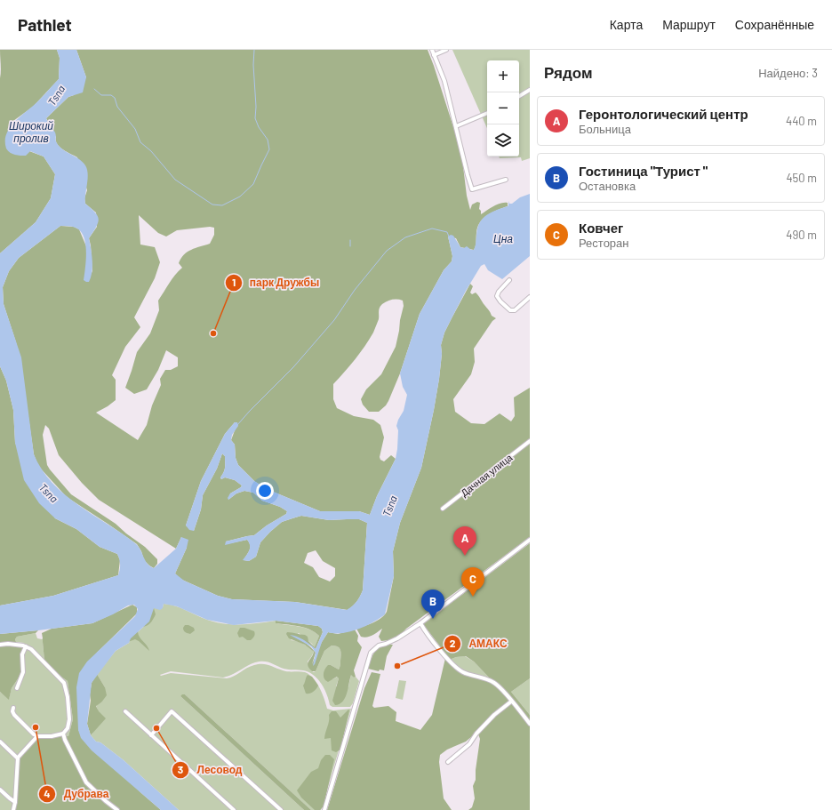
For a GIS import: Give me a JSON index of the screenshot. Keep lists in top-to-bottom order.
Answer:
{
  "streets": {
    "street": ["Дачная улица"]
  },
  "water": ["Tsna", "Широкий пролив", "Цна"],
  "places": [
    "парк Дружбы",
    "АМАКС",
    "Дубрава",
    "Лесовод"
  ],
  "page": {
    "header": "Pathlet",
    "nav": ["Карта", "Маршрут", "Сохранённые"],
    "heading": ["Рядом", "Найдено: 3"],
    "map_buttons": ["+", "−"],
    "list": [
      {
        "mark": "A",
        "name": "Геронтологический центр",
        "note": "Больница",
        "value": "440 m"
      },
      {
        "mark": "B",
        "name": "Гостиница \"Турист \"",
        "note": "Остановка",
        "value": "450 m"
      },
      {
        "mark": "C",
        "name": "Ковчег",
        "note": "Ресторан",
        "value": "490 m"
      }
    ],
    "pins": ["A", "C", "B"]
  }
}
